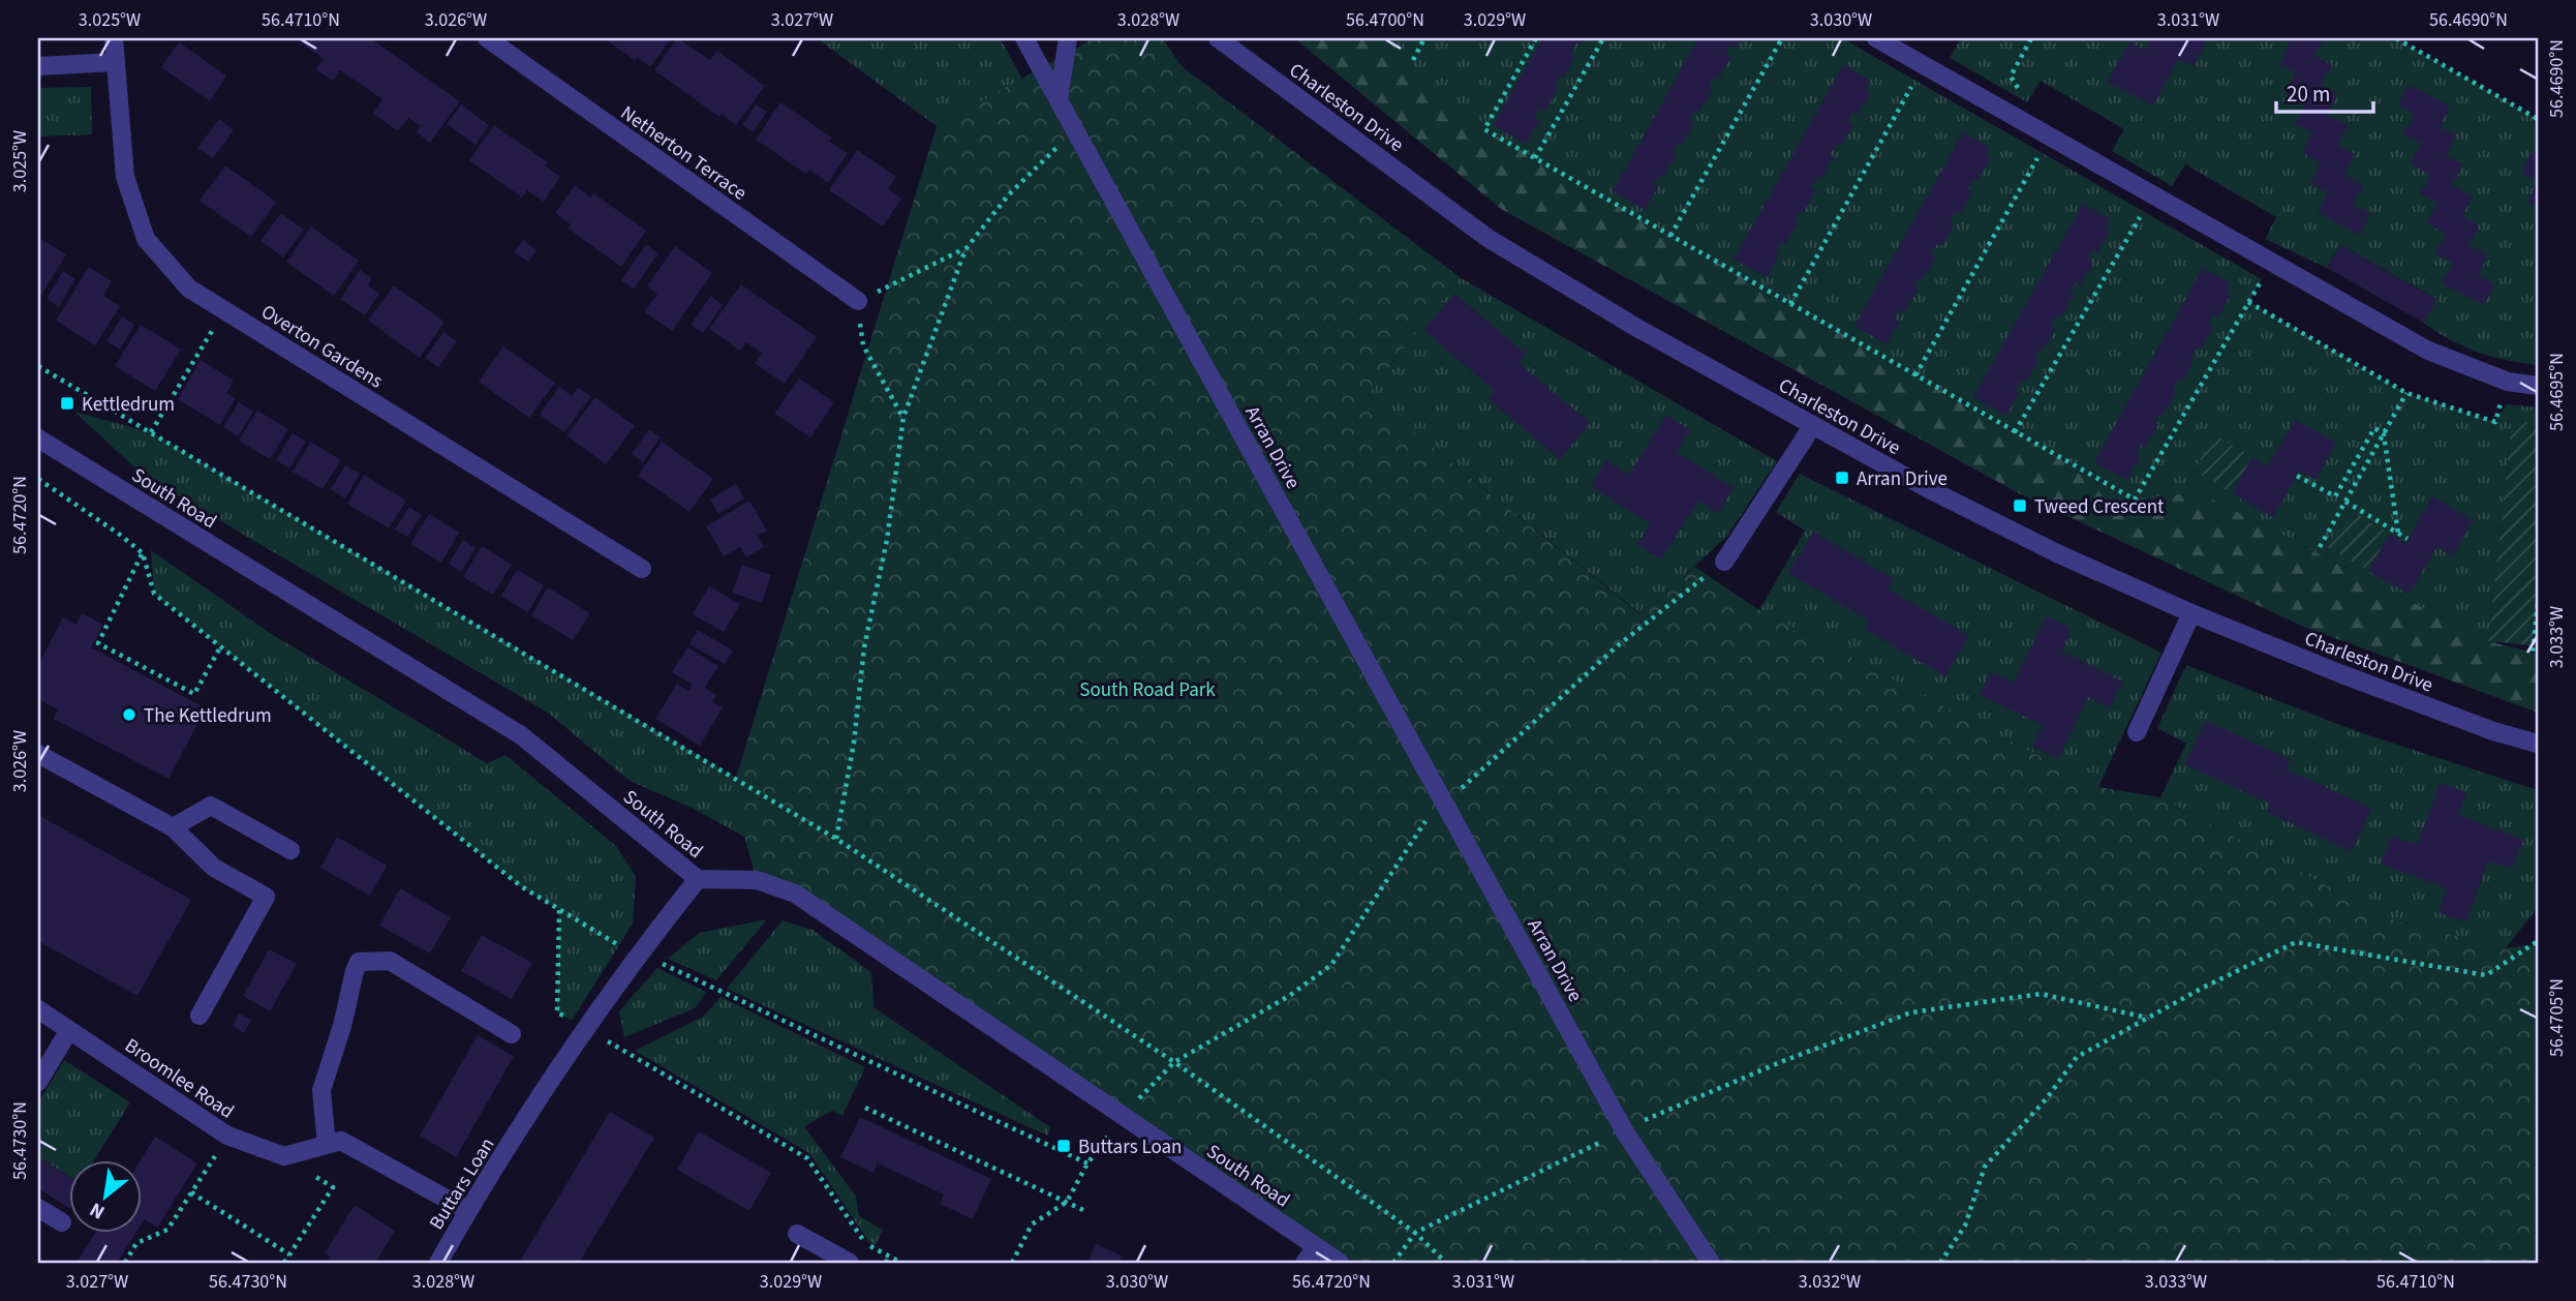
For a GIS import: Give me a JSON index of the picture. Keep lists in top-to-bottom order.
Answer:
{
  "streets": {
    "street": [
      "Charleston Drive",
      "Netherton Terrace",
      "Overton Gardens",
      "Arran Drive",
      "South Road",
      "Broomlee Road",
      "Buttars Loan"
    ]
  },
  "crossings": [
    ["South Road", "Buttars Loan"]
  ],
  "parks": ["South Road Park"],
  "places": {
    "transit": [
      "Kettledrum",
      "Arran Drive",
      "Tweed Crescent",
      "Buttars Loan"
    ],
    "other": ["The Kettledrum"]
  },
  "scale_bar": "20 m",
  "north": "bottom left",
  "coordinates": [
    "3.025°W",
    "56.4710°N",
    "3.026°W",
    "3.027°W",
    "3.028°W",
    "56.4700°N",
    "3.029°W",
    "3.030°W",
    "3.031°W",
    "56.4690°N",
    "56.4695°N",
    "56.4720°N",
    "3.033°W",
    "56.4705°N",
    "56.4730°N",
    "3.032°W"
  ]
}
